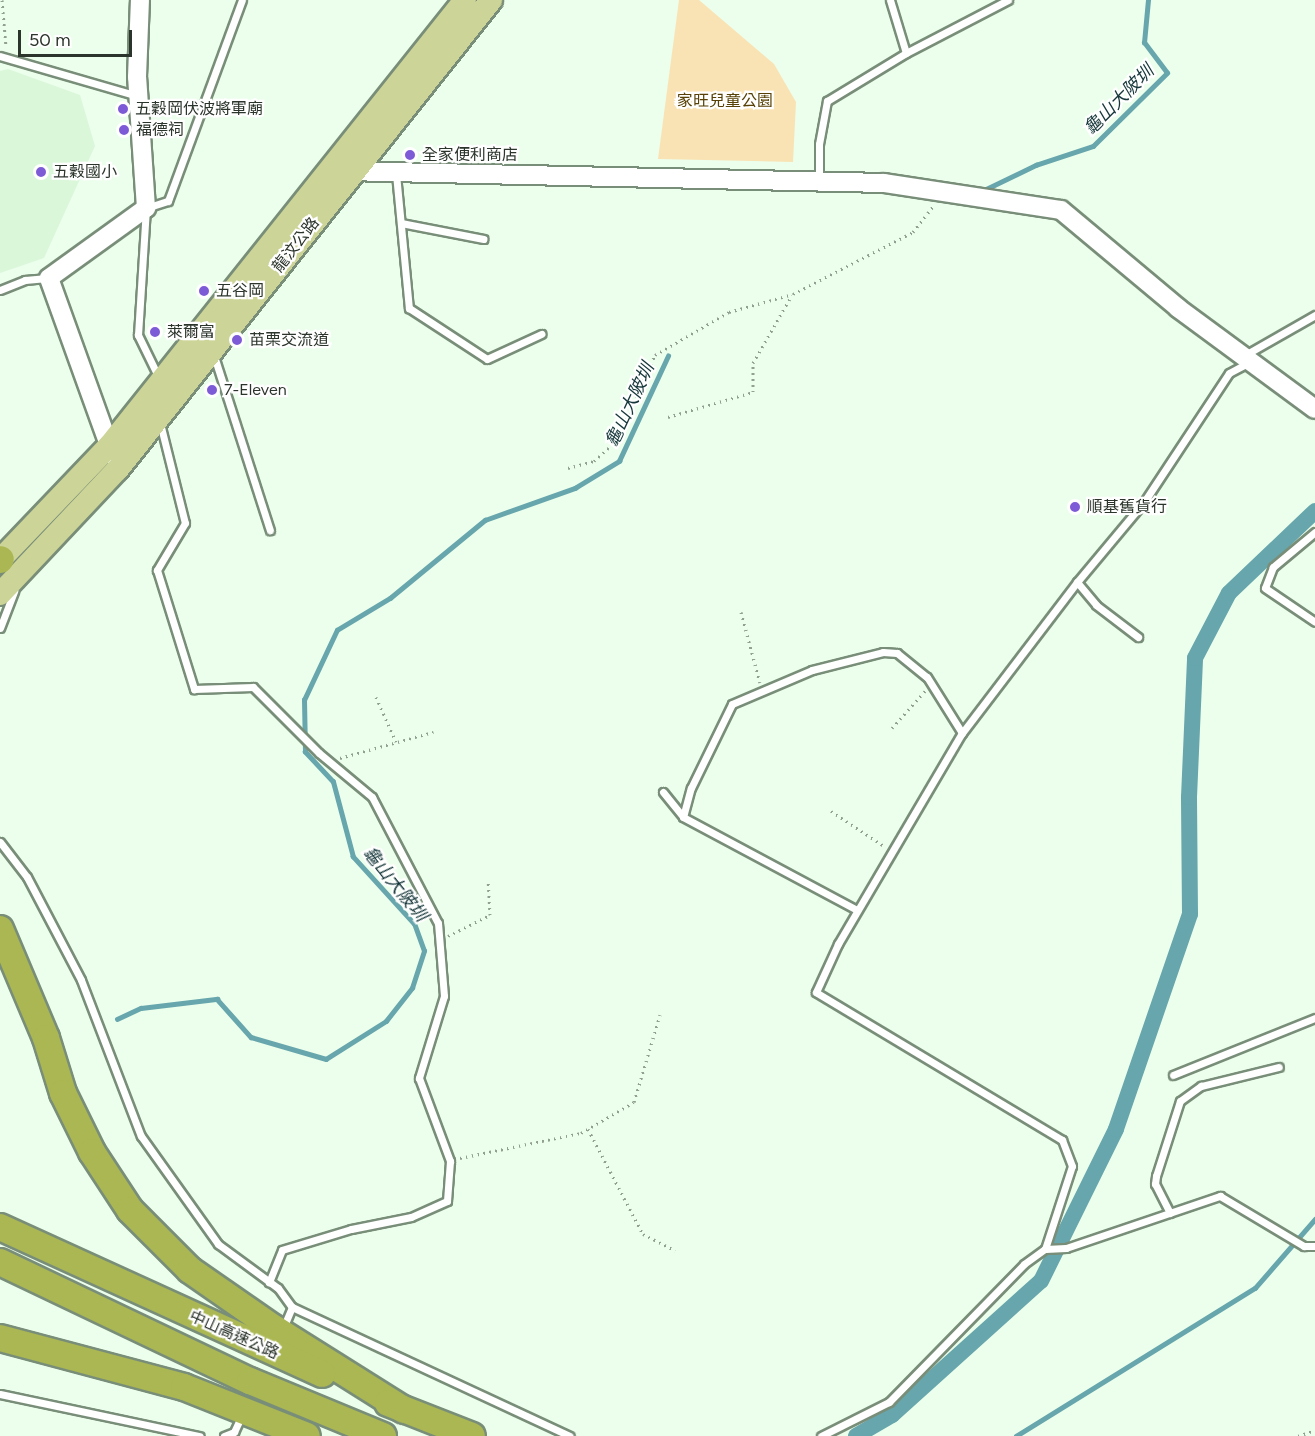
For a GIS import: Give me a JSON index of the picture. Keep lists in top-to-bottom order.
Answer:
{
  "streets": {
    "highway": ["中山高速公路"],
    "main road": ["龍汶公路"]
  },
  "water": ["龜山大陂圳"],
  "parks": ["家旺兒童公園"],
  "places": [
    "五穀岡伏波將軍廟",
    "福德祠",
    "全家便利商店",
    "五穀國小",
    "五谷岡",
    "萊爾富",
    "苗栗交流道",
    "7-Eleven",
    "順基舊貨行"
  ],
  "scale_bar": "50 m"
}
